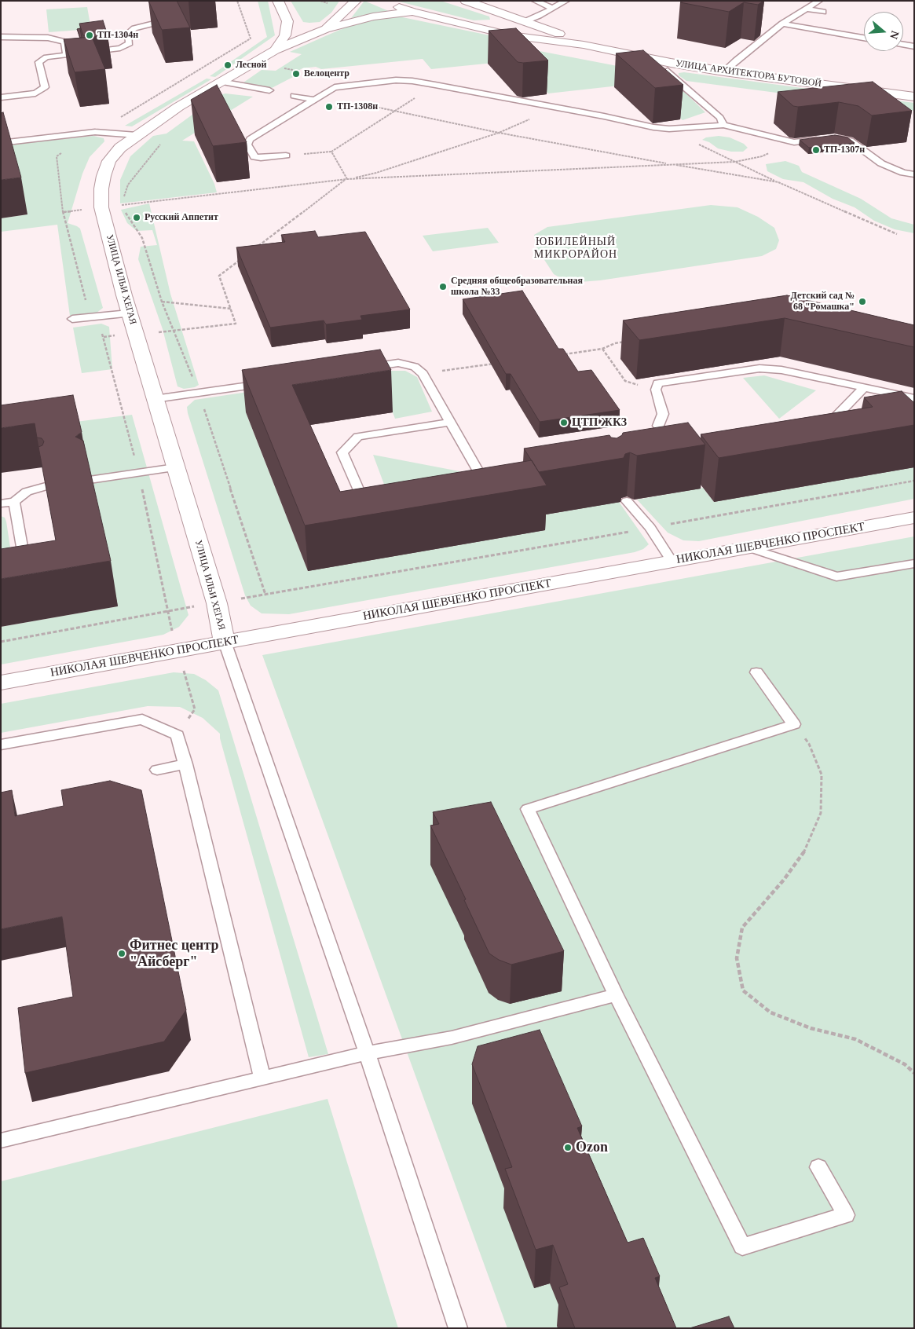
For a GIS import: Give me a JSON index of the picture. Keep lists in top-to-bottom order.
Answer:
{
  "streets": {
    "main road": ["УЛИЦА АРХИТЕКТОРА БУТОВОЙ", "УЛИЦА ИЛЬИ ХЕГАЯ", "НИКОЛАЯ ШЕВЧЕНКО ПРОСПЕКТ"]
  },
  "crossings": [
    ["УЛИЦА ИЛЬИ ХЕГАЯ", "НИКОЛАЯ ШЕВЧЕНКО ПРОСПЕКТ"]
  ],
  "districts": ["ЮБИЛЕЙНЫЙ МИКРОРАЙОН"],
  "places": [
    "ТП-1304н",
    "Лесной",
    "Велоцентр",
    "ТП-1308н",
    "ТП-1307н",
    "Русский Аппетит",
    "Средняя общеобразовательная школа №33",
    "Детский сад № 68 \"Ромашка\"",
    "ЦТП ЖК3",
    "Фитнес центр \"Айсберг\"",
    "Ozon"
  ],
  "north": "right"
}
